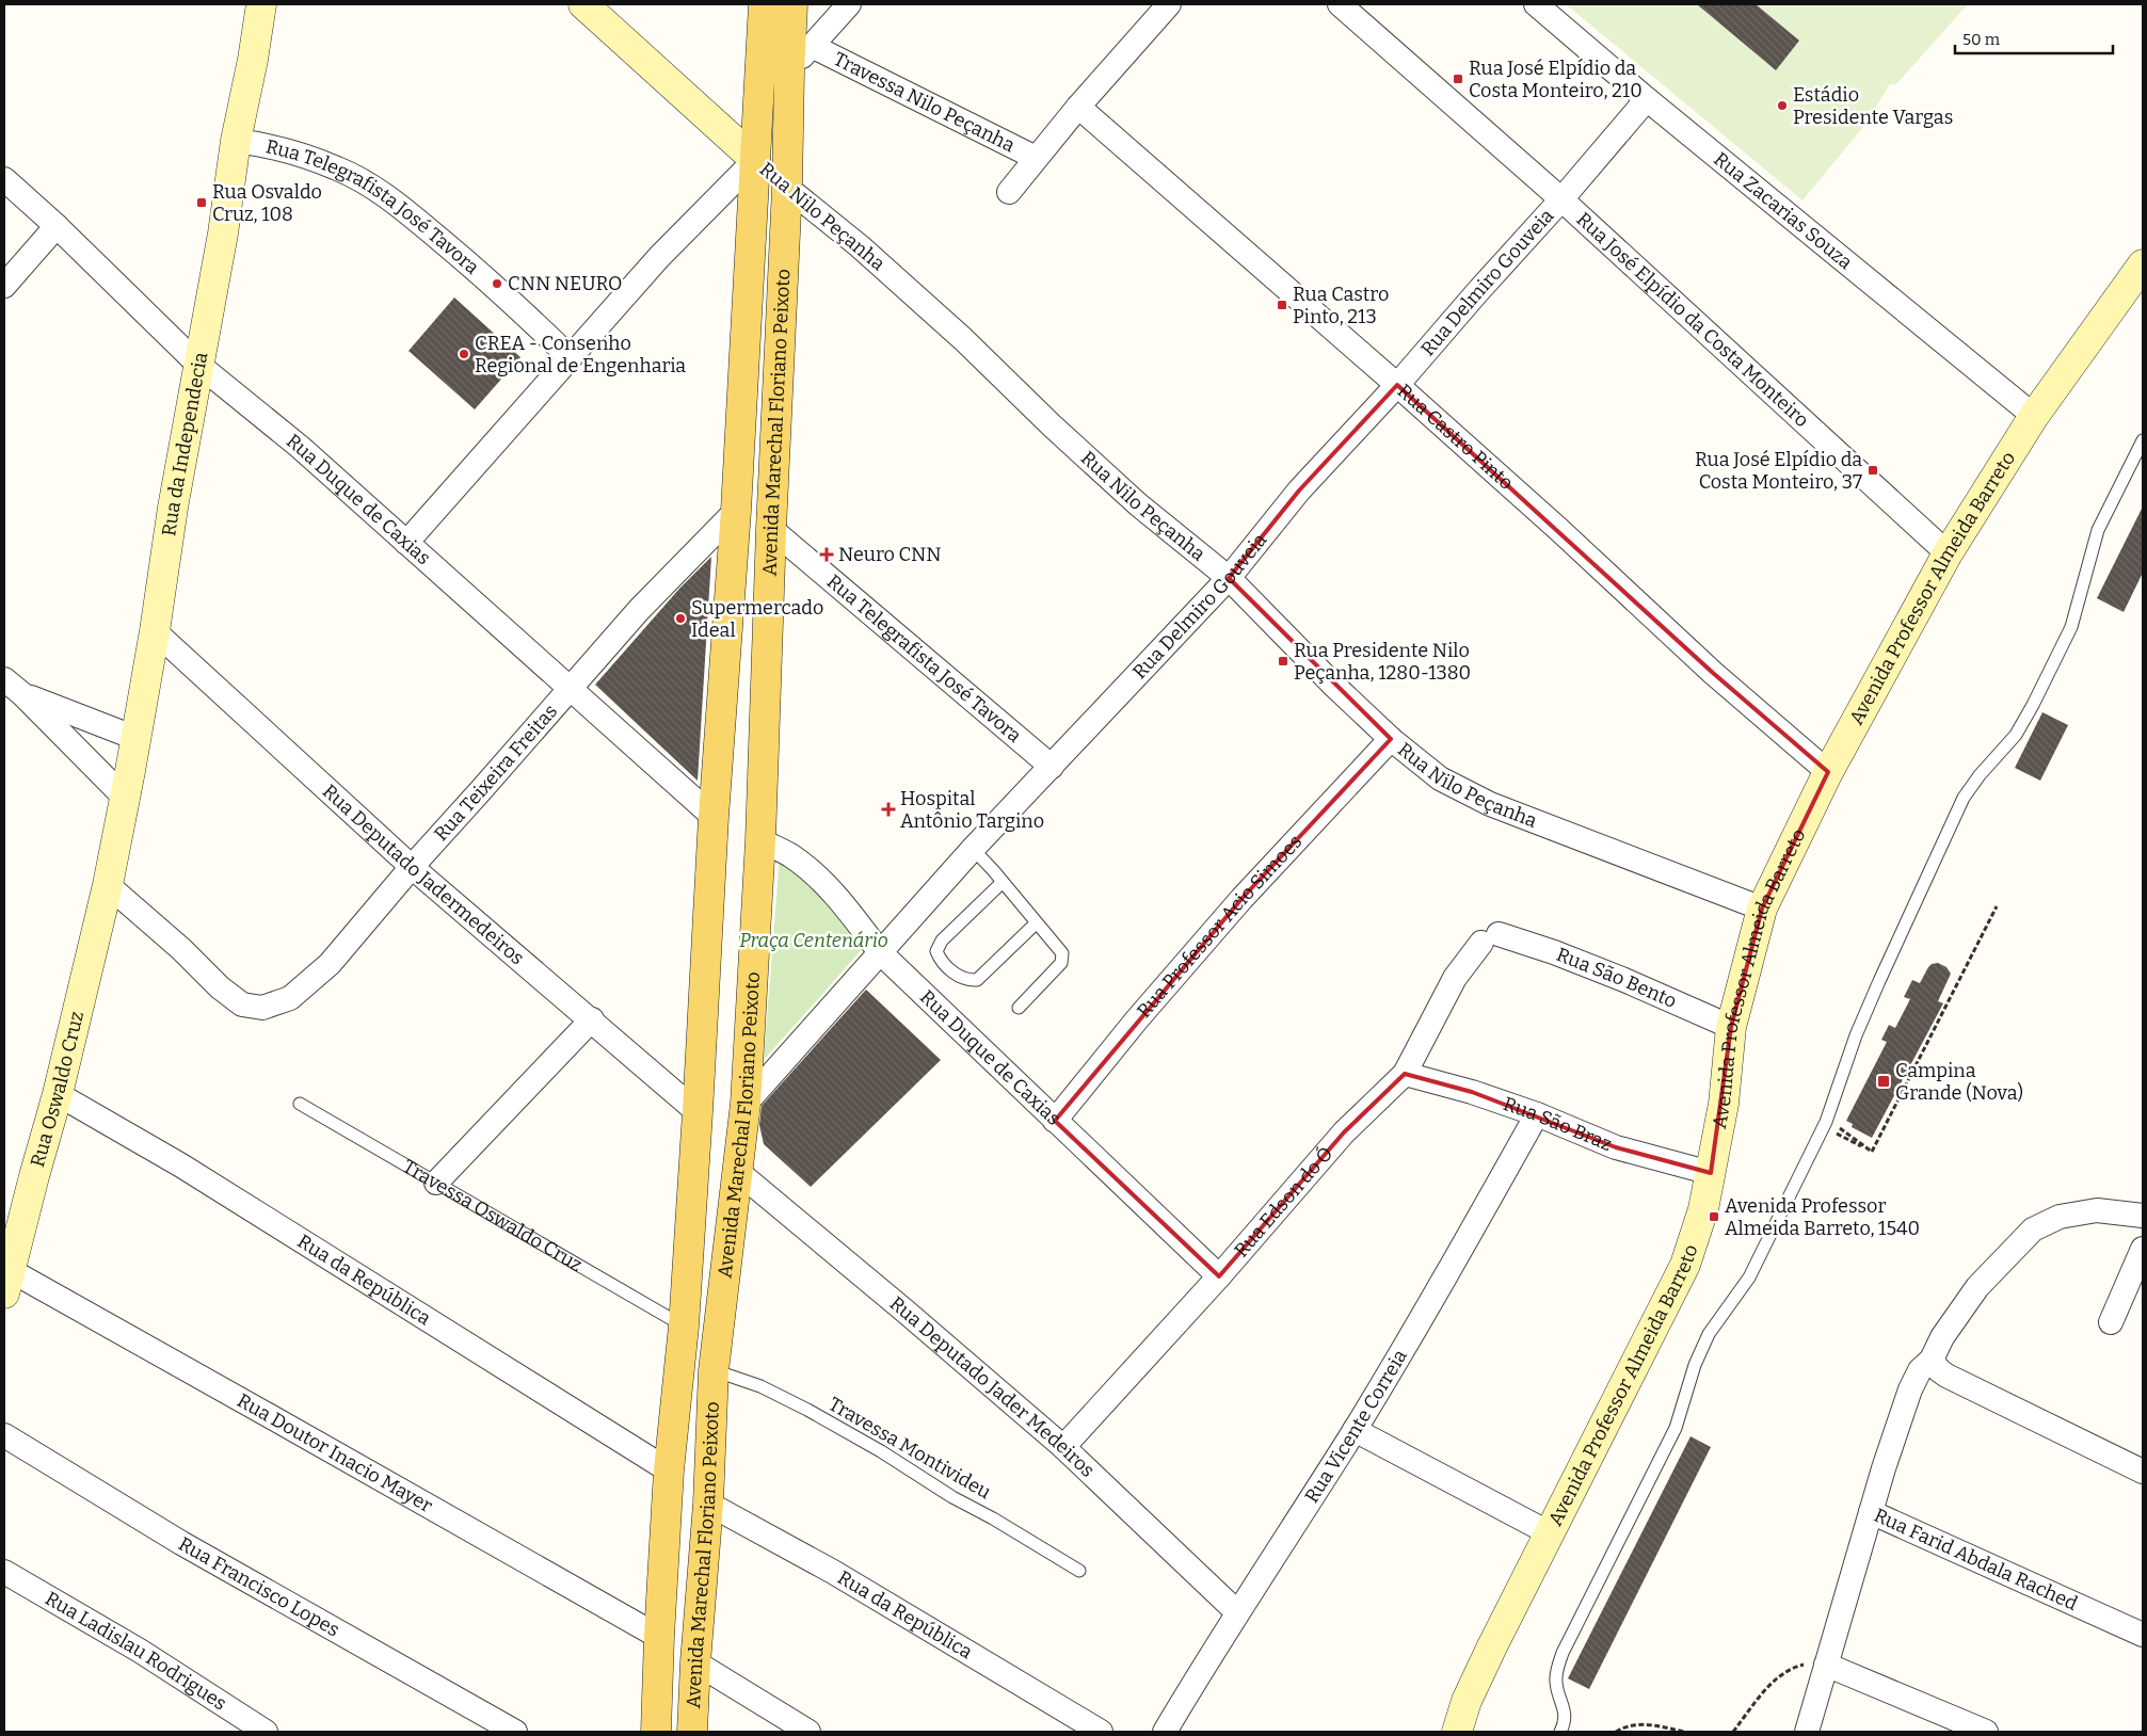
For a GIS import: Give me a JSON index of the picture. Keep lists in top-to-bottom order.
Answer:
{
  "streets": {
    "main road": [
      "Rua Nilo Peçanha",
      "Avenida Marechal Floriano Peixoto",
      "Rua da Independecia",
      "Avenida Professor Almeida Barreto",
      "Rua Oswaldo Cruz"
    ],
    "street": [
      "Travessa Nilo Peçanha",
      "Rua Telegrafista José Tavora",
      "Rua Zacarias Souza",
      "Rua Delmiro Gouveia",
      "Rua José Elpídio da Costa Monteiro",
      "Rua Castro Pinto",
      "Rua Duque de Caxias",
      "Rua Teixeira Freitas",
      "Rua Deputado Jadermedeiros",
      "Rua Professor Acio Simoes",
      "Rua São Bento",
      "Rua São Braz",
      "Rua Edson do Ó",
      "Rua da República",
      "Rua Deputado Jader Medeiros",
      "Rua Vicente Correia",
      "Rua Doutor Inacio Mayer",
      "Rua Farid Abdala Rached",
      "Rua Francisco Lopes",
      "Rua Ladislau Rodrigues"
    ],
    "lane": ["Travessa Oswaldo Cruz", "Travessa Montivideu"]
  },
  "crossings": [
    ["Rua Telegrafista José Tavora", "Rua Delmiro Gouveia"],
    ["Rua Telegrafista José Tavora", "Avenida Marechal Floriano Peixoto"],
    ["Rua Telegrafista José Tavora", "Rua da Independecia"],
    ["Rua Zacarias Souza", "Rua Delmiro Gouveia"],
    ["Rua Zacarias Souza", "Avenida Professor Almeida Barreto"],
    ["Rua Nilo Peçanha", "Rua Delmiro Gouveia"],
    ["Rua Nilo Peçanha", "Avenida Marechal Floriano Peixoto"],
    ["Rua Nilo Peçanha", "Avenida Professor Almeida Barreto"],
    ["Rua Nilo Peçanha", "Rua Professor Acio Simoes"],
    ["Rua Delmiro Gouveia", "Rua José Elpídio da Costa Monteiro"],
    ["Rua Delmiro Gouveia", "Avenida Marechal Floriano Peixoto"],
    ["Rua Delmiro Gouveia", "Rua Castro Pinto"],
    ["Rua Delmiro Gouveia", "Rua Duque de Caxias"],
    ["Rua José Elpídio da Costa Monteiro", "Avenida Professor Almeida Barreto"],
    ["Avenida Marechal Floriano Peixoto", "Rua Duque de Caxias"],
    ["Avenida Marechal Floriano Peixoto", "Rua Teixeira Freitas"],
    ["Avenida Marechal Floriano Peixoto", "Rua Deputado Jadermedeiros"],
    ["Avenida Marechal Floriano Peixoto", "Travessa Oswaldo Cruz"],
    ["Avenida Marechal Floriano Peixoto", "Rua da República"],
    ["Avenida Marechal Floriano Peixoto", "Rua Deputado Jader Medeiros"],
    ["Avenida Marechal Floriano Peixoto", "Travessa Montivideu"],
    ["Avenida Marechal Floriano Peixoto", "Rua Doutor Inacio Mayer"],
    ["Rua Castro Pinto", "Avenida Professor Almeida Barreto"],
    ["Rua da Independecia", "Rua Duque de Caxias"],
    ["Rua da Independecia", "Rua Teixeira Freitas"],
    ["Rua da Independecia", "Rua Deputado Jadermedeiros"],
    ["Rua da Independecia", "Rua Oswaldo Cruz"],
    ["Rua Duque de Caxias", "Rua Teixeira Freitas"],
    ["Rua Duque de Caxias", "Rua Professor Acio Simoes"],
    ["Rua Duque de Caxias", "Rua Edson do Ó"],
    ["Avenida Professor Almeida Barreto", "Rua São Bento"],
    ["Avenida Professor Almeida Barreto", "Rua São Braz"],
    ["Rua Teixeira Freitas", "Rua Deputado Jadermedeiros"],
    ["Rua Teixeira Freitas", "Rua Oswaldo Cruz"],
    ["Rua São Bento", "Rua Edson do Ó"],
    ["Rua Oswaldo Cruz", "Rua da República"],
    ["Rua Oswaldo Cruz", "Rua Doutor Inacio Mayer"],
    ["Rua São Braz", "Rua Edson do Ó"],
    ["Rua São Braz", "Rua Vicente Correia"],
    ["Rua Edson do Ó", "Rua Deputado Jader Medeiros"],
    ["Rua Deputado Jader Medeiros", "Rua Vicente Correia"]
  ],
  "parks": ["Praça Centenário"],
  "places": {
    "transit": [
      "Rua José Elpídio da Costa Monteiro, 210",
      "Rua Osvaldo Cruz, 108",
      "Rua Castro Pinto, 213",
      "Rua José Elpídio da Costa Monteiro, 37",
      "Rua Presidente Nilo Peçanha, 1280-1380",
      "Campina Grande (Nova)",
      "Avenida Professor Almeida Barreto, 1540"
    ],
    "other": [
      "Estádio Presidente Vargas",
      "CNN NEURO",
      "CREA - Consenho Regional de Engenharia",
      "Supermercado Ideal"
    ],
    "health": ["Neuro CNN", "Hospital Antônio Targino"]
  },
  "scale_bar": "50 m"
}
